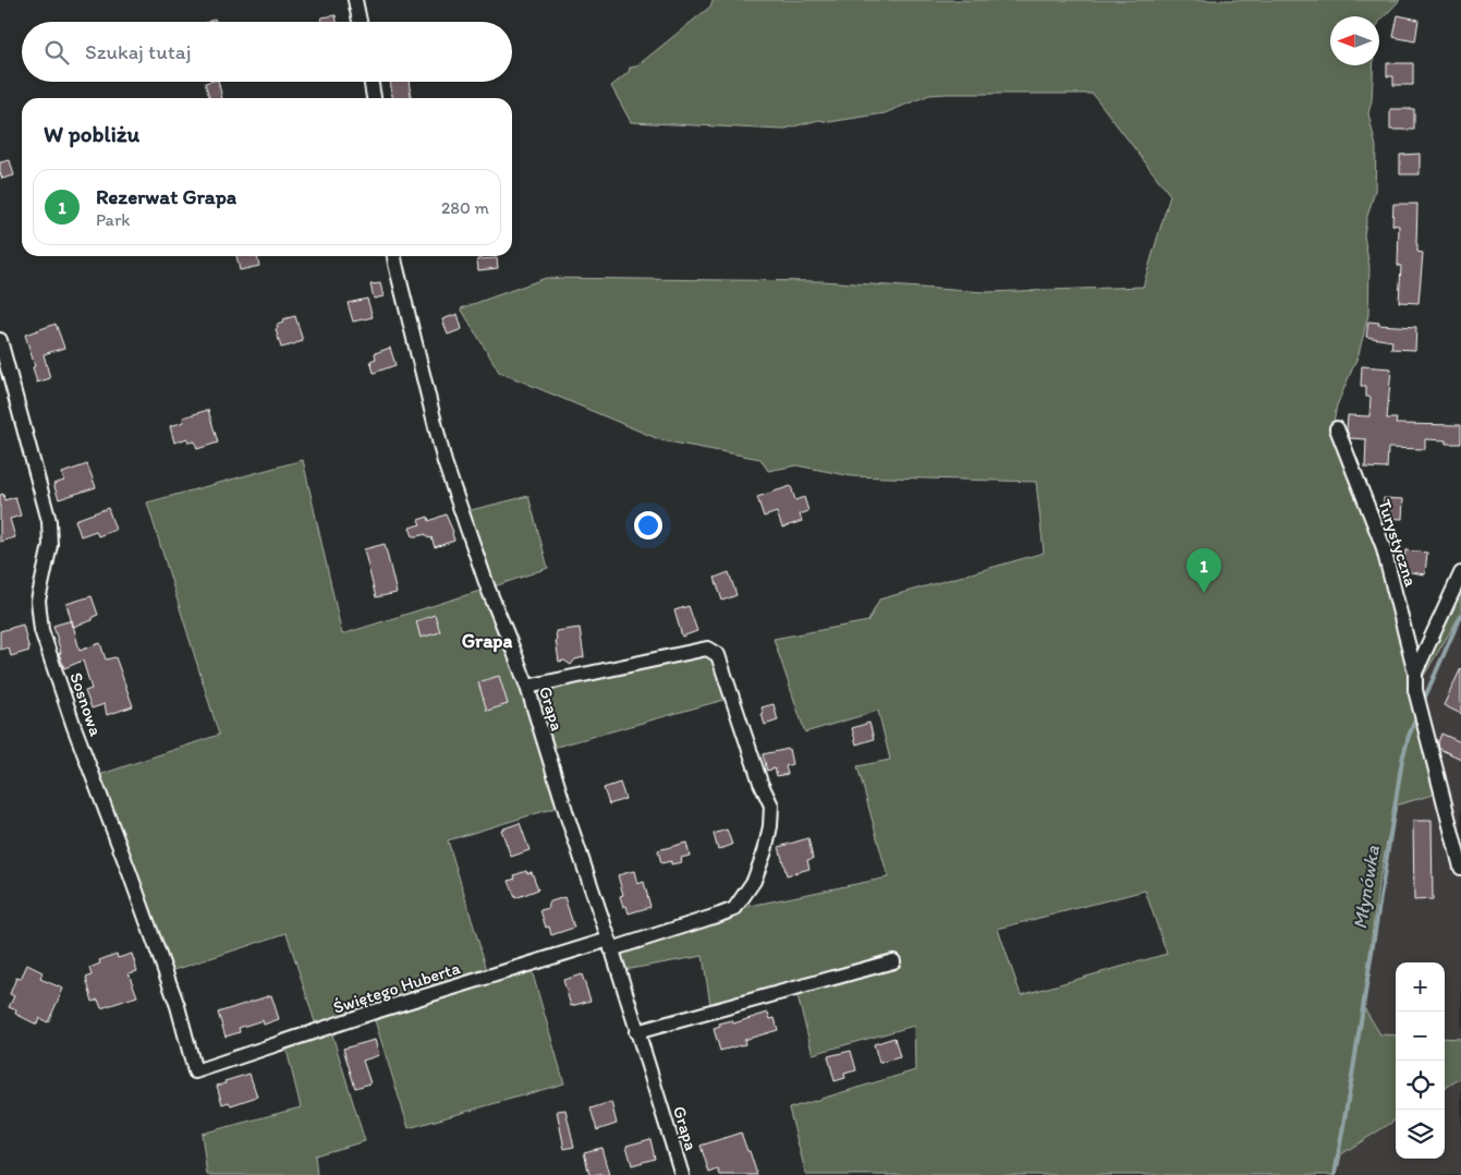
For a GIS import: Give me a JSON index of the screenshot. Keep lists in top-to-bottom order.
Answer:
{
  "streets": {
    "street": [
      "Turystyczna",
      "Sosnowa",
      "Grapa",
      "Świętego Huberta"
    ]
  },
  "crossings": [
    ["Sosnowa", "Świętego Huberta"],
    ["Grapa", "Świętego Huberta"]
  ],
  "districts": ["Grapa"],
  "water": ["Młynówka"],
  "north": "left",
  "page": {
    "search": "Szukaj tutaj",
    "heading": "W pobliżu",
    "list": [
      {
        "mark": "1",
        "name": "Rezerwat Grapa",
        "note": "Park",
        "value": "280 m"
      }
    ],
    "pins": "1",
    "map_buttons": ["+", "−"]
  }
}
